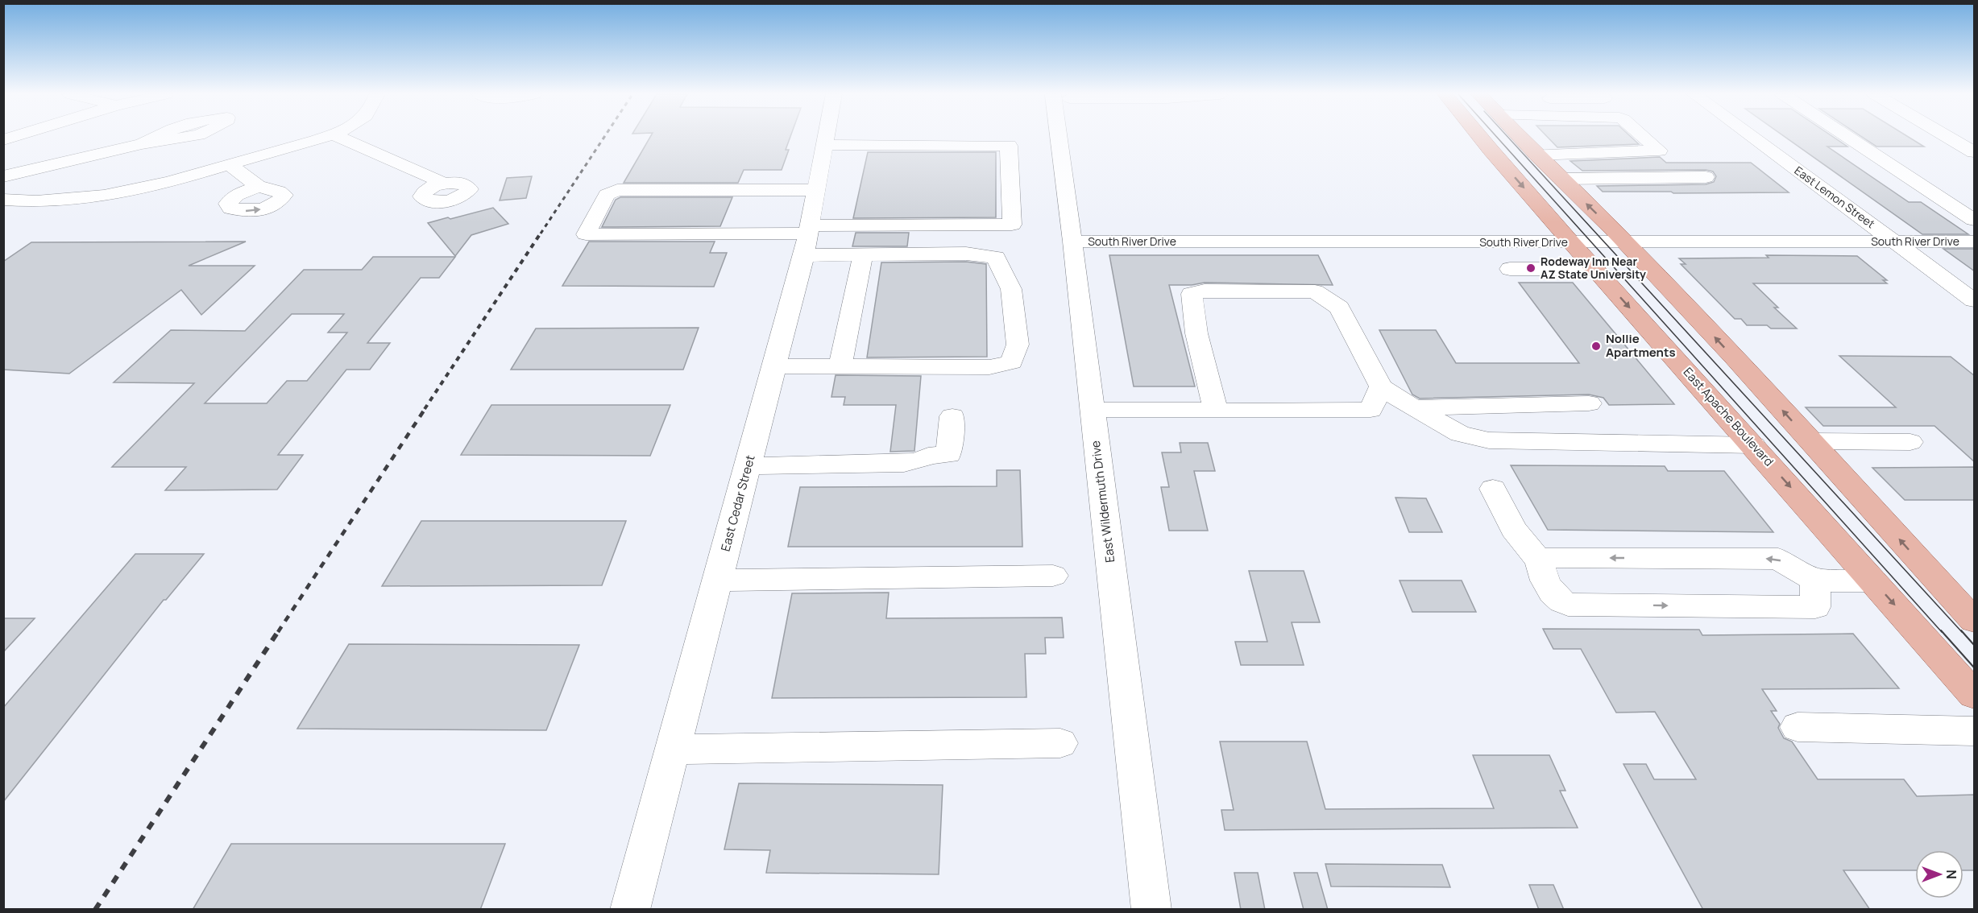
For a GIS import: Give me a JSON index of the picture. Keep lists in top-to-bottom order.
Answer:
{
  "streets": {
    "main road": ["East Apache Boulevard"],
    "street": [
      "East Lemon Street",
      "South River Drive",
      "East Wildermuth Drive",
      "East Cedar Street"
    ]
  },
  "crossings": [
    ["East Lemon Street", "South River Drive"],
    ["South River Drive", "East Apache Boulevard"],
    ["South River Drive", "East Wildermuth Drive"]
  ],
  "places": ["Rodeway Inn Near AZ State University", "Nollie Apartments"],
  "north": "right"
}
